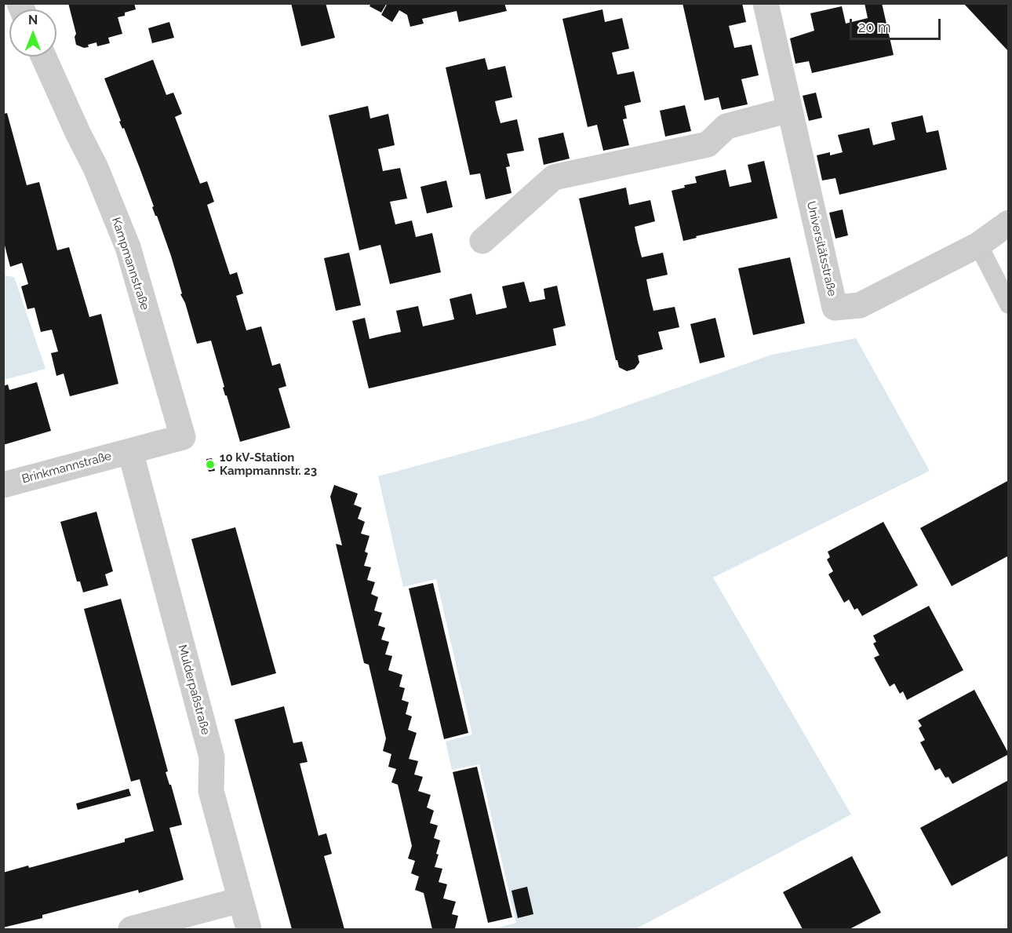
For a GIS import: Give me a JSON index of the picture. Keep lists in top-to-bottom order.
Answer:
{
  "streets": {
    "street": [
      "Universitätsstraße",
      "Kampmannstraße",
      "Brinkmannstraße",
      "Mulderpaßstraße"
    ]
  },
  "crossings": [
    ["Kampmannstraße", "Brinkmannstraße"],
    ["Kampmannstraße", "Mulderpaßstraße"],
    ["Brinkmannstraße", "Mulderpaßstraße"]
  ],
  "places": ["10 kV-Station Kampmannstr. 23"],
  "scale_bar": "20 m",
  "north": "top"
}
